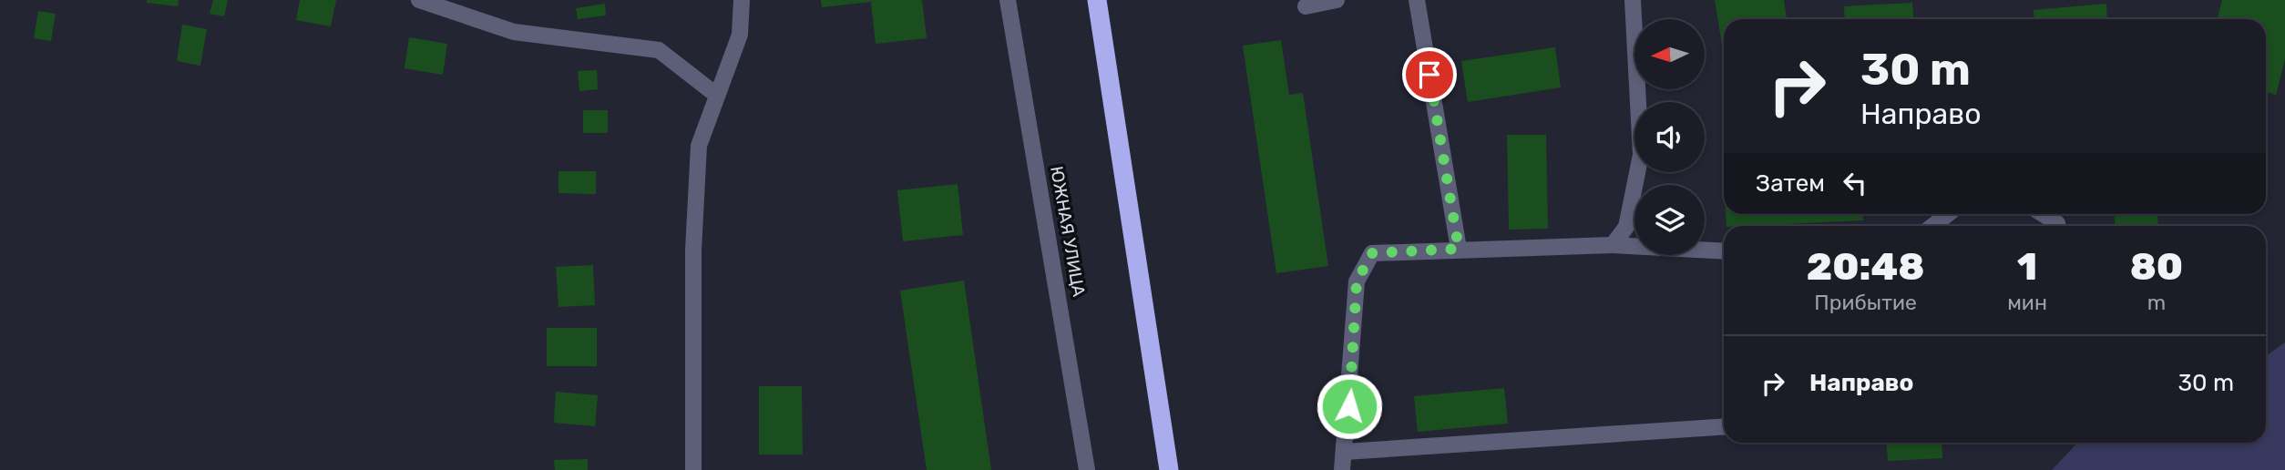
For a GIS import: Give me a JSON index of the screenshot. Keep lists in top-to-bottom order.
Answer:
{
  "streets": {
    "street": ["ЮЖНАЯ УЛИЦА"]
  },
  "north": "left",
  "page": {
    "turn": ["30 m", "Направо"],
    "then": "Затем",
    "eta": [
      "20:48",
      "Прибытие",
      "1",
      "мин",
      "80",
      "m"
    ],
    "list": [
      {
        "name": "Направо",
        "value": "30 m"
      }
    ]
  }
}
